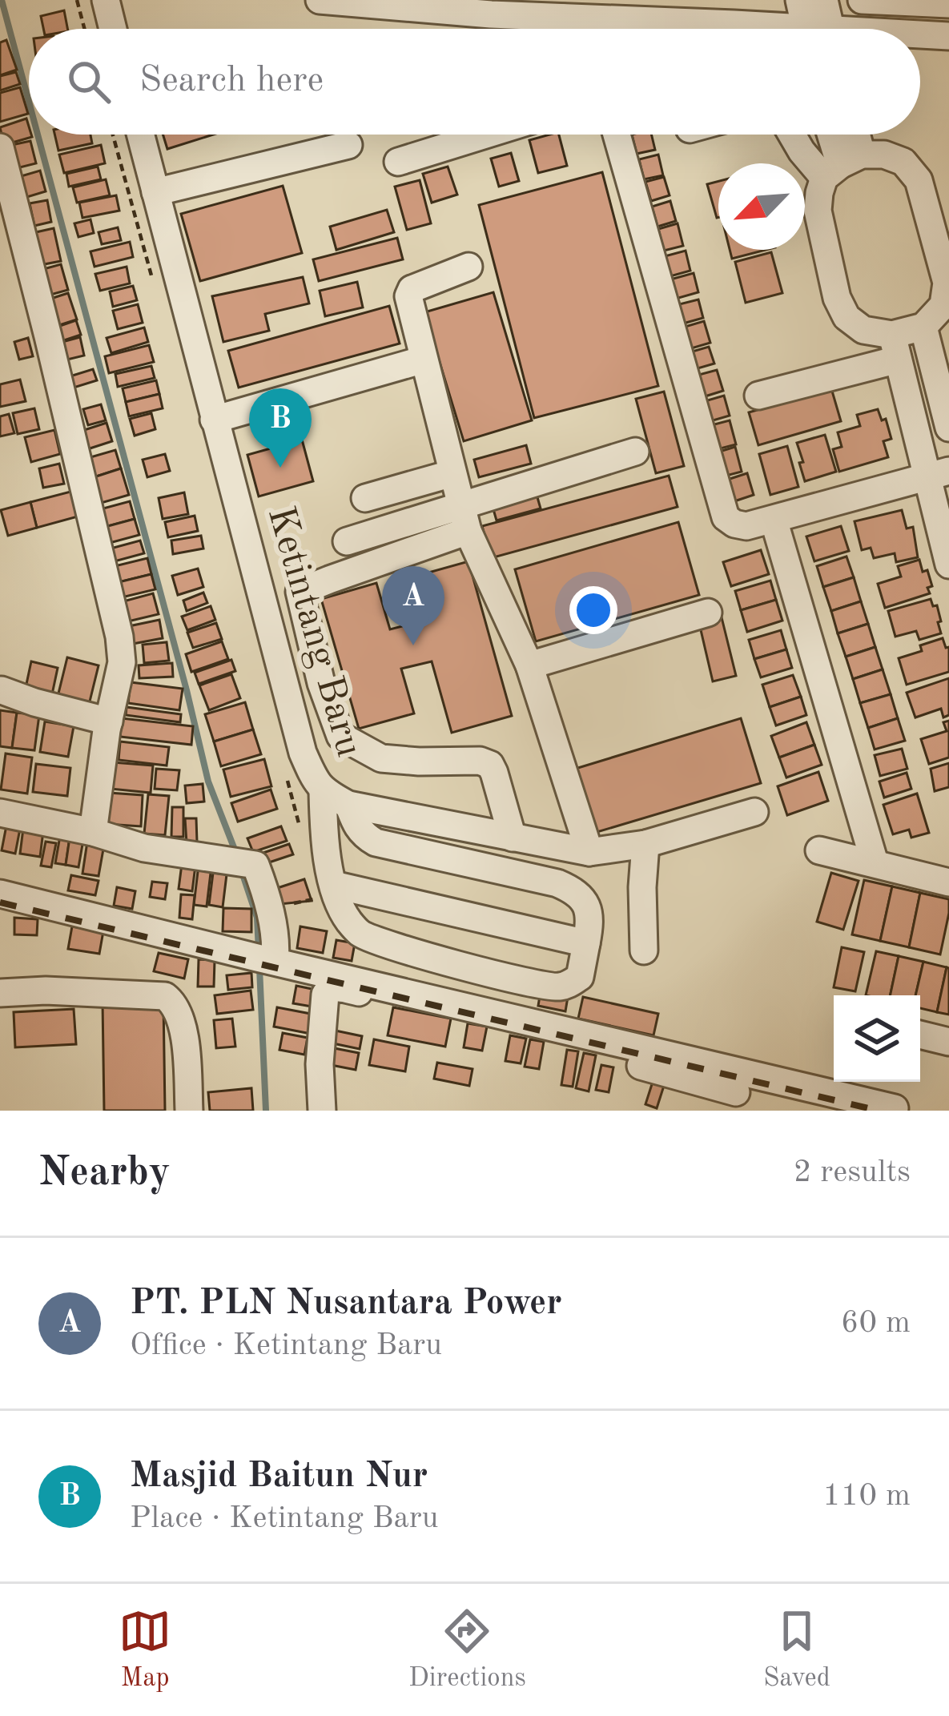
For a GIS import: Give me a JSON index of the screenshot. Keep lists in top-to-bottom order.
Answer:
{
  "streets": {
    "street": ["Ketintang Baru"]
  },
  "north": "bottom left",
  "page": {
    "search": "Search here",
    "pins": ["B", "A"],
    "heading": ["Nearby", "2 results"],
    "list": [
      {
        "mark": "A",
        "name": "PT. PLN Nusantara Power",
        "note": "Office · Ketintang Baru",
        "value": "60 m"
      },
      {
        "mark": "B",
        "name": "Masjid Baitun Nur",
        "note": "Place · Ketintang Baru",
        "value": "110 m"
      }
    ],
    "nav": ["Map", "Directions", "Saved"]
  }
}
